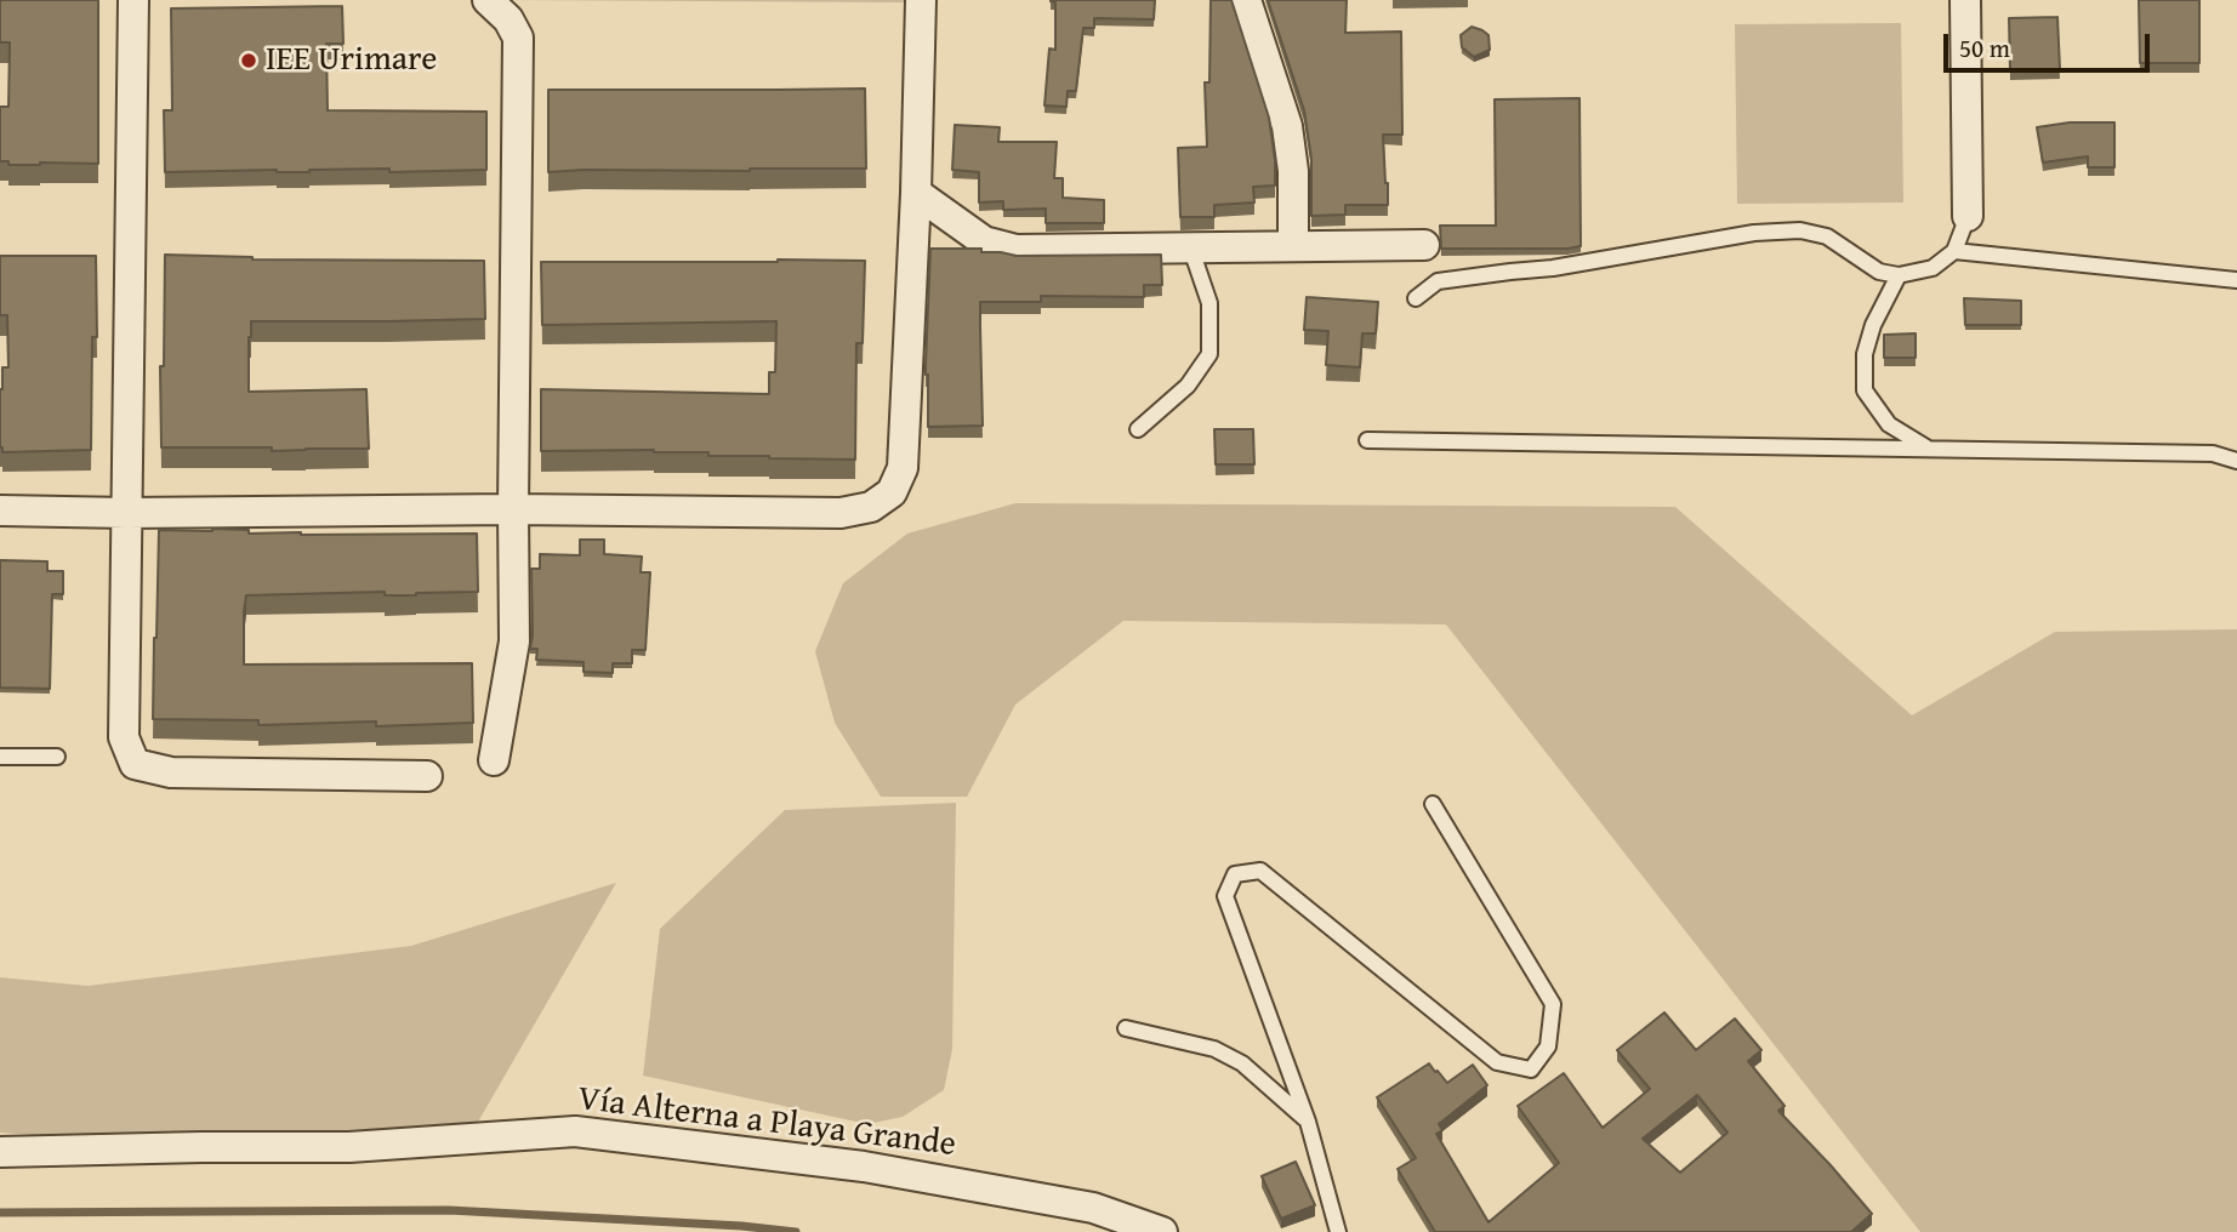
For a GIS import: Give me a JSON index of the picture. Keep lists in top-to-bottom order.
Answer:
{
  "streets": {
    "street": ["Vía Alterna a Playa Grande"]
  },
  "places": ["IEE Urimare"],
  "scale_bar": "50 m"
}
